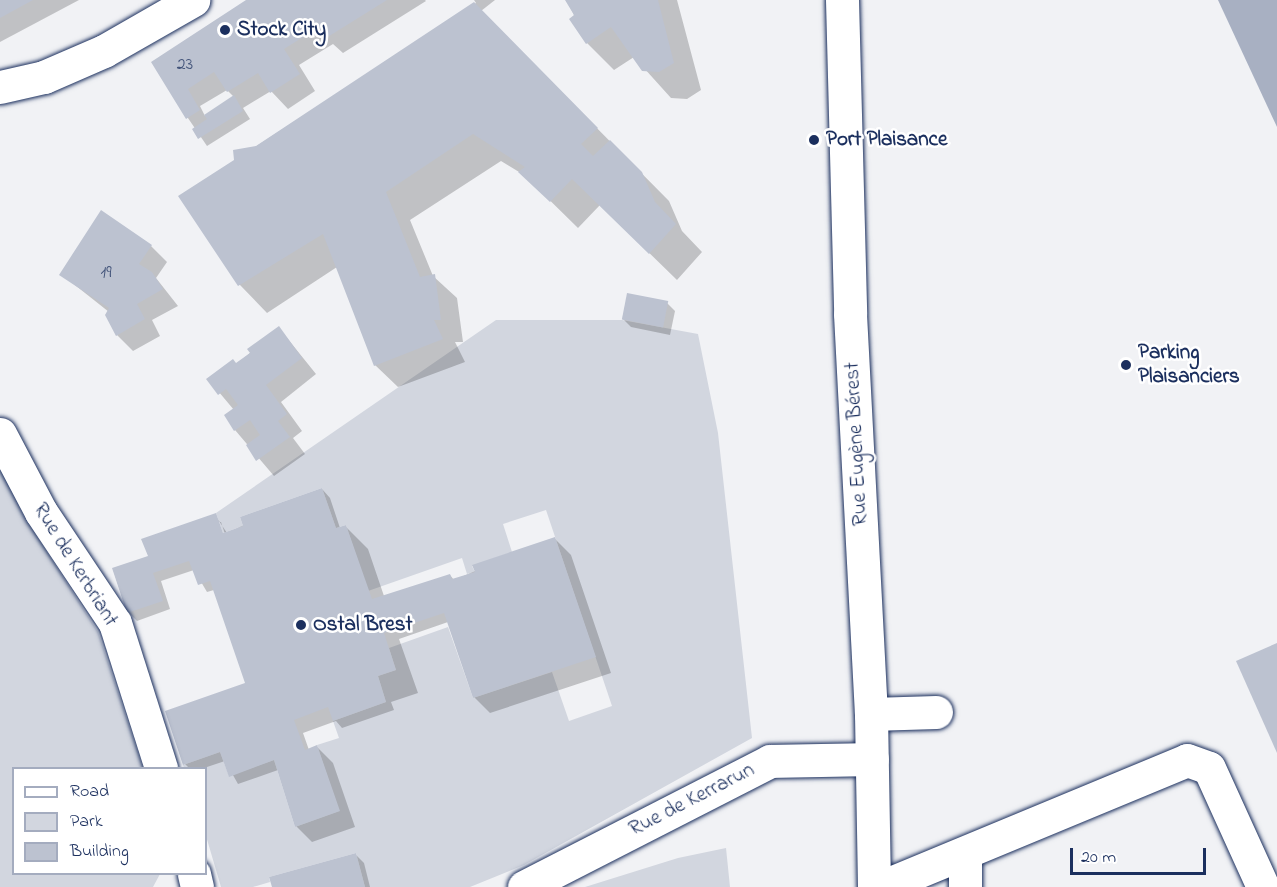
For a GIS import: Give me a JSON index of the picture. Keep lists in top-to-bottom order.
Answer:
{
  "streets": {
    "street": ["Rue Eugène Bérest", "Rue de Kerbriant", "Rue de Kerrarun"]
  },
  "crossings": [
    ["Rue Eugène Bérest", "Rue de Kerrarun"]
  ],
  "places": [
    "Stock City",
    "Port Plaisance",
    "Parking Plaisanciers",
    "Ostal Brest"
  ],
  "house_numbers": ["23", "19"],
  "legend": ["Road", "Park", "Building"],
  "scale_bar": "20 m"
}
